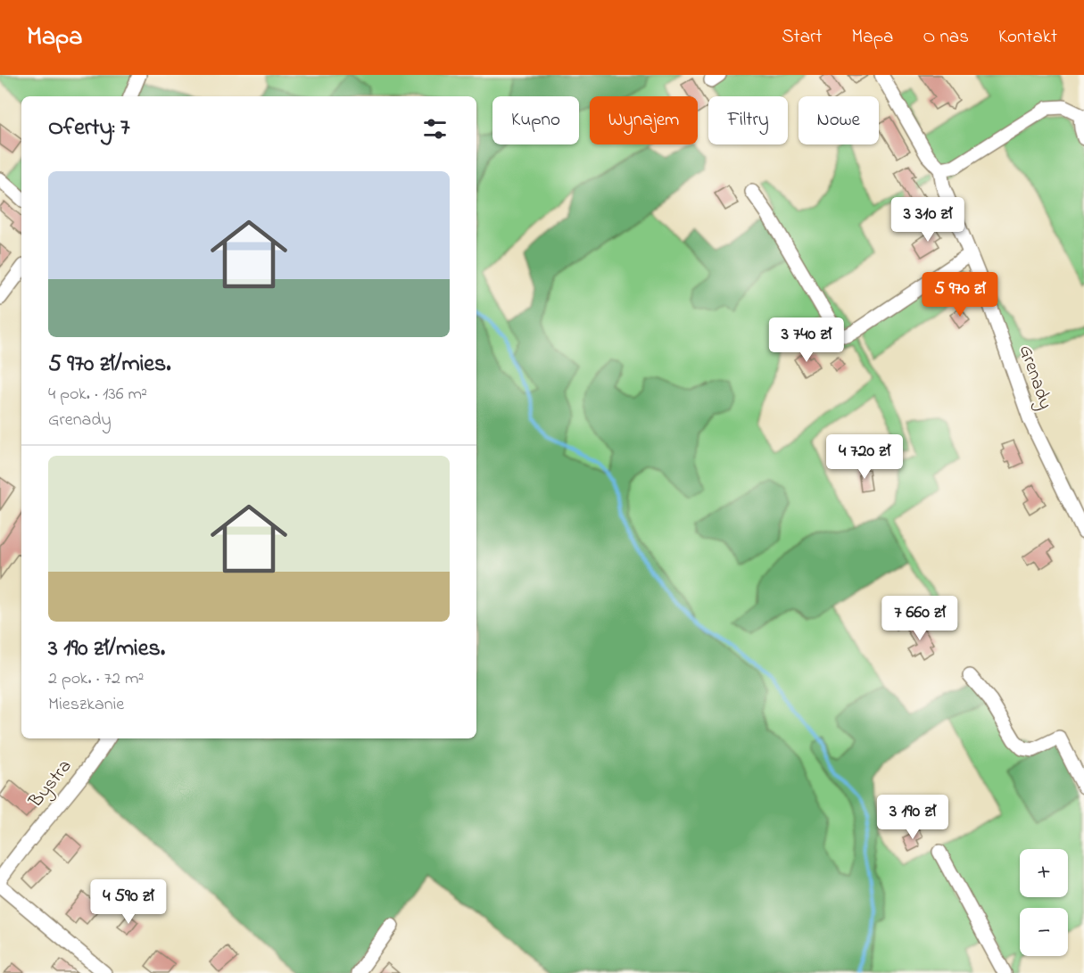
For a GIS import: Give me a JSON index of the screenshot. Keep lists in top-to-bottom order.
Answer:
{
  "streets": {
    "street": ["Grenady", "Bystra"]
  },
  "page": {
    "header": "Mapa",
    "nav": [
      "Start",
      "Mapa",
      "O nas",
      "Kontakt"
    ],
    "chip": [
      "Kupno",
      "Wynajem",
      "Filtry",
      "Nowe"
    ],
    "heading": "Oferty: 7",
    "list": [
      {
        "name": "5 970 zł/mies.",
        "note": "4 pok. · 136 m² · Grenady"
      },
      {
        "name": "3 190 zł/mies.",
        "note": "2 pok. · 72 m² · Mieszkanie"
      }
    ],
    "price": [
      "3 310 zł",
      "5 970 zł",
      "3 740 zł",
      "4 720 zł",
      "7 660 zł",
      "3 190 zł",
      "4 590 zł"
    ],
    "map_buttons": ["+", "−"]
  }
}
